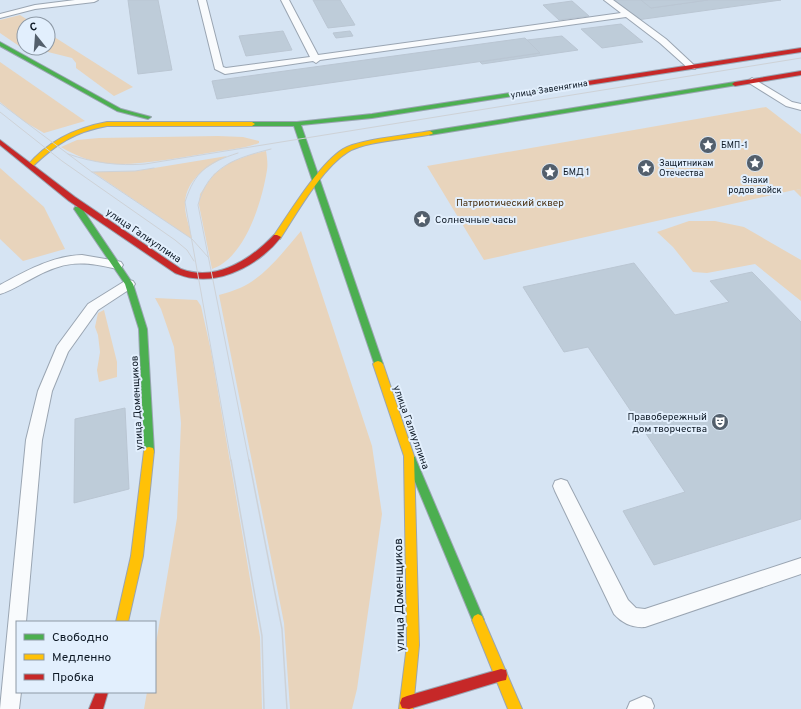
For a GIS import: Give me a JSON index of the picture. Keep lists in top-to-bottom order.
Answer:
{
  "streets": {
    "main road": ["улица Завенягина", "улица Галиуллина", "улица Доменщиков"]
  },
  "crossings": [
    ["улица Завенягина", "улица Галиуллина"],
    ["улица Галиуллина", "улица Доменщиков"]
  ],
  "parks": ["Патриотический сквер"],
  "places": {
    "place": [
      "БМП-1",
      "Знаки родов войск",
      "Защитникам Отечества",
      "БМД 1",
      "Солнечные часы"
    ],
    "theatre": ["Правобережный дом творчества"]
  },
  "legend": ["Свободно", "Медленно", "Пробка"],
  "north": "top"
}
